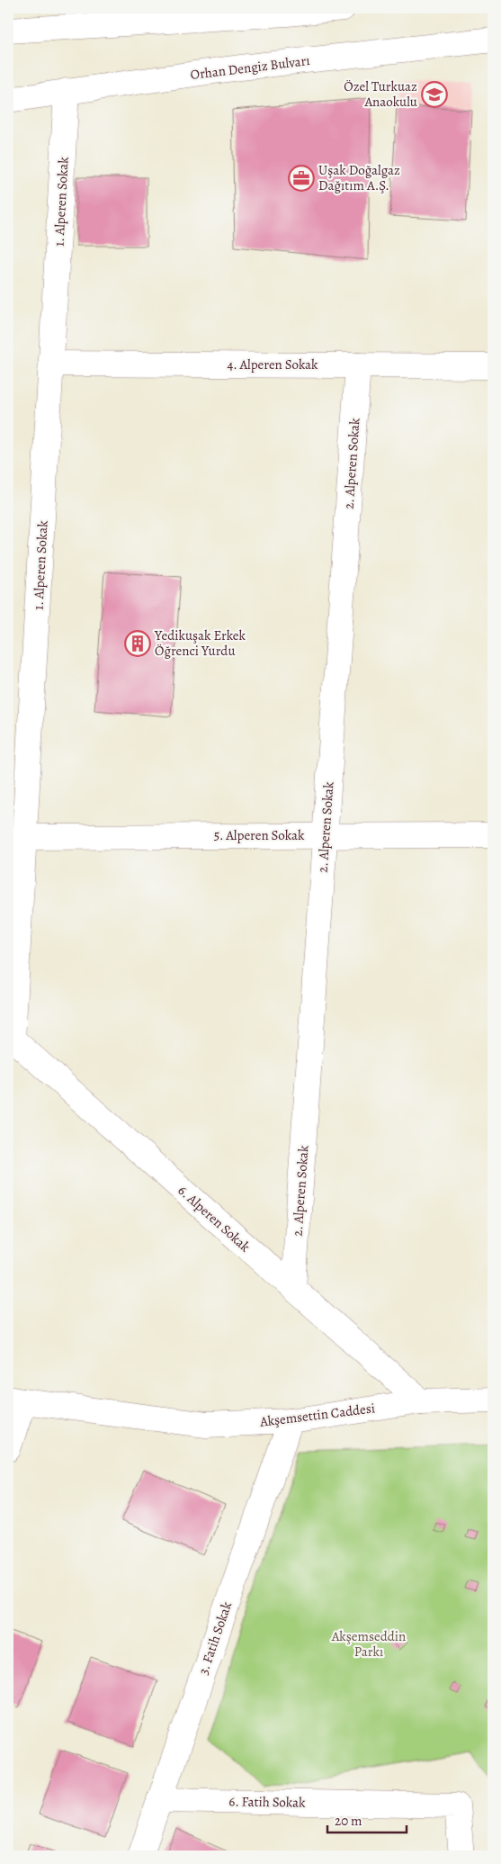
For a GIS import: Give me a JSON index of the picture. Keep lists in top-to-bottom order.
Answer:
{
  "streets": {
    "street": [
      "Orhan Dengiz Bulvarı",
      "1. Alperen Sokak",
      "4. Alperen Sokak",
      "2. Alperen Sokak",
      "5. Alperen Sokak",
      "6. Alperen Sokak",
      "Akşemsettin Caddesi",
      "3. Fatih Sokak",
      "6. Fatih Sokak"
    ]
  },
  "crossings": [
    ["Orhan Dengiz Bulvarı", "1. Alperen Sokak"],
    ["1. Alperen Sokak", "4. Alperen Sokak"],
    ["1. Alperen Sokak", "5. Alperen Sokak"],
    ["1. Alperen Sokak", "6. Alperen Sokak"],
    ["4. Alperen Sokak", "2. Alperen Sokak"],
    ["2. Alperen Sokak", "5. Alperen Sokak"],
    ["2. Alperen Sokak", "6. Alperen Sokak"],
    ["6. Alperen Sokak", "Akşemsettin Caddesi"],
    ["Akşemsettin Caddesi", "3. Fatih Sokak"],
    ["3. Fatih Sokak", "6. Fatih Sokak"]
  ],
  "parks": ["Akşemseddin Parkı"],
  "places": {
    "school or university": ["Özel Turkuaz Anaokulu"],
    "office": ["Uşak Doğalgaz Dağıtım A.Ş."],
    "building": ["Yedikuşak Erkek Öğrenci Yurdu"]
  },
  "scale_bar": "20 m"
}
